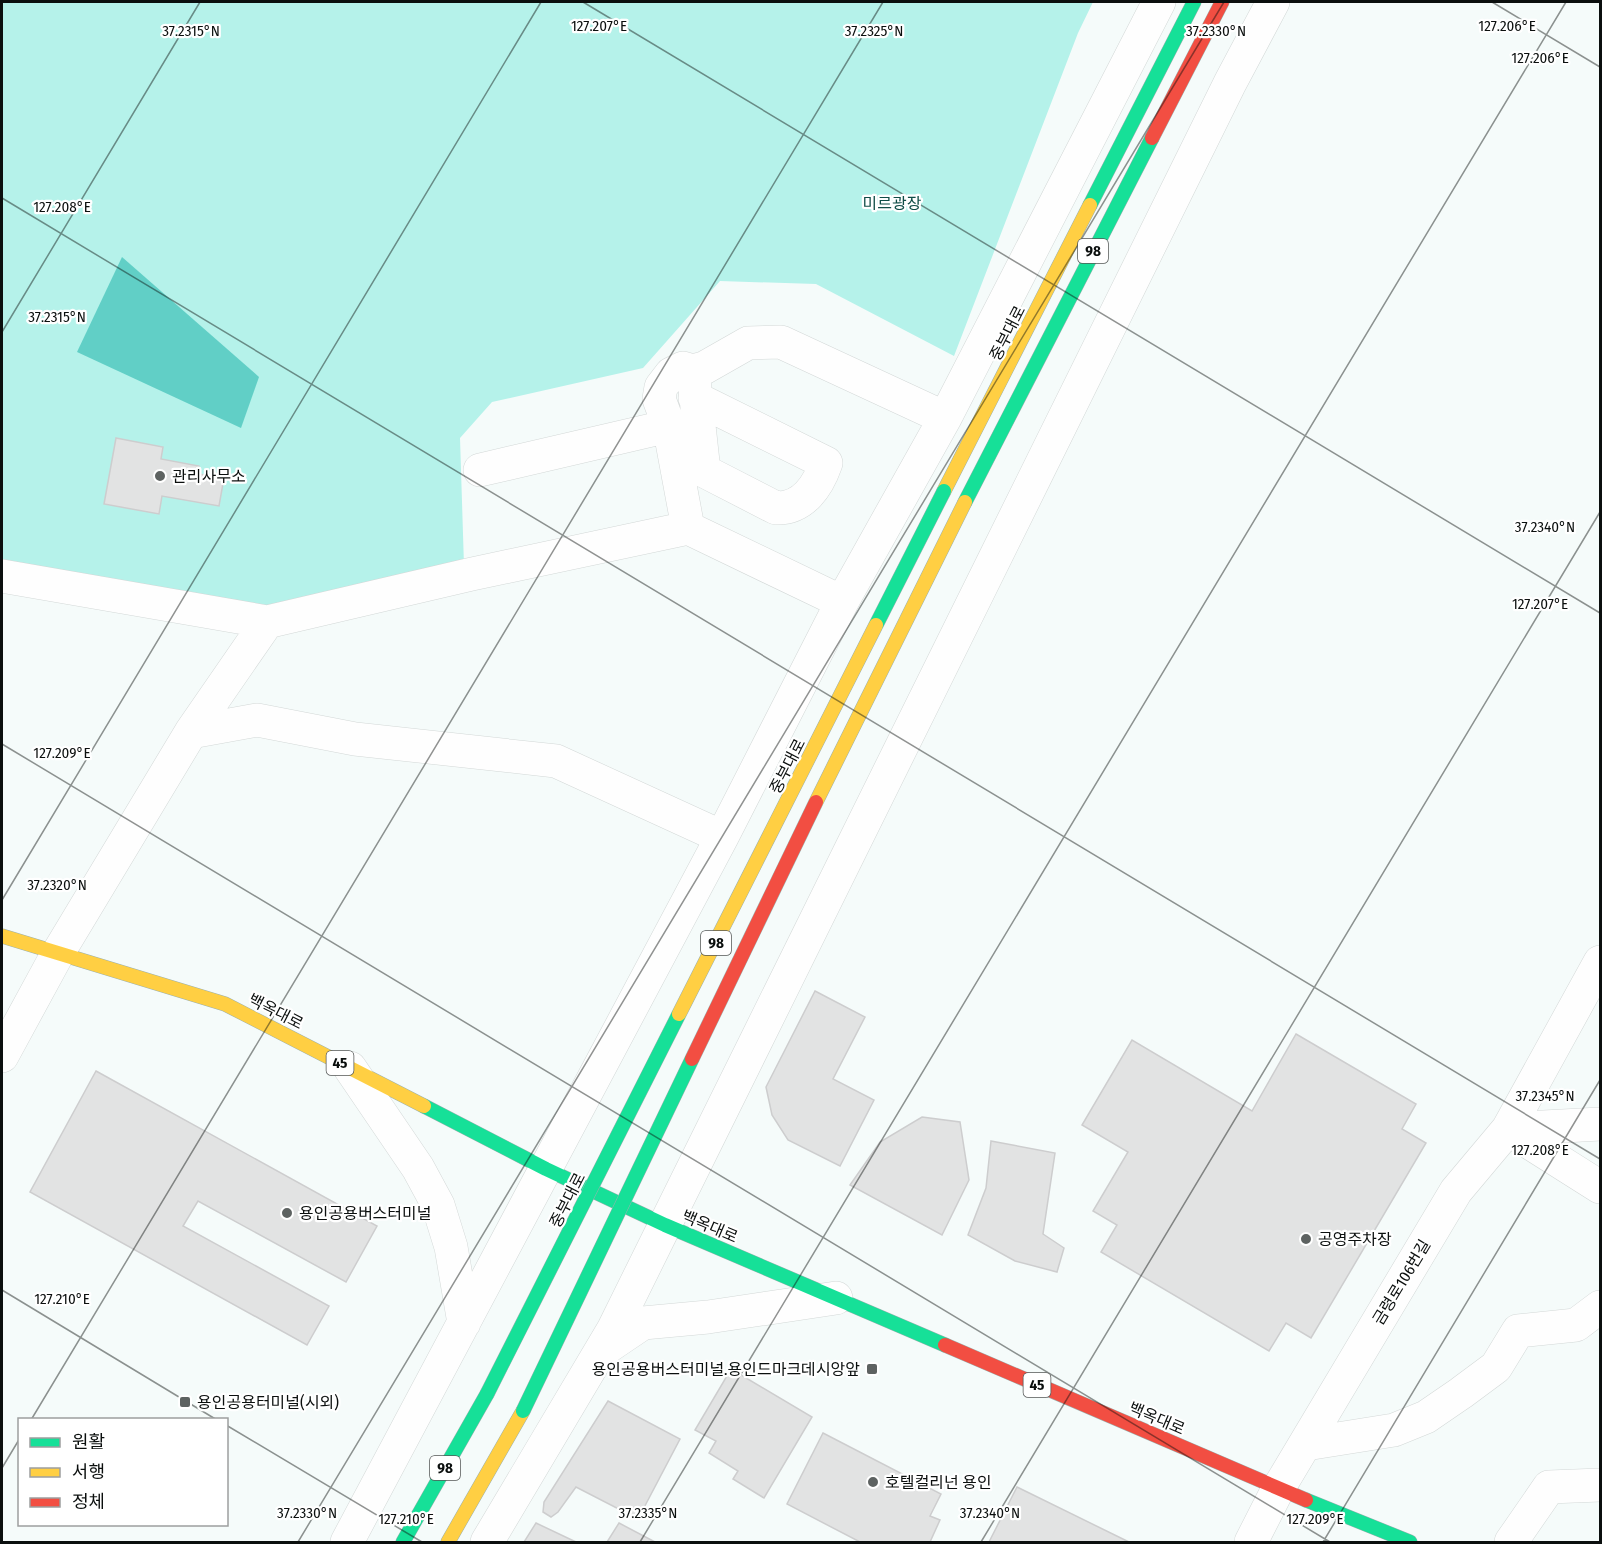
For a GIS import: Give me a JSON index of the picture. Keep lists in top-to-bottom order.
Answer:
{
  "streets": {
    "main road": [
      "98",
      "중부대로",
      "백옥대로",
      "45"
    ],
    "street": ["금령로106번길"]
  },
  "crossings": [
    ["백옥대로", "금령로106번길"]
  ],
  "parks": ["미르광장"],
  "places": {
    "other": [
      "관리사무소",
      "용인공용버스터미널",
      "공영주차장",
      "호텔컬리넌 용인"
    ],
    "transit": ["용인공용버스터미널.용인드마크데시앙앞", "용인공용터미널(시외)"]
  },
  "legend": ["원활", "서행", "정체"],
  "coordinates": [
    "127.207°E",
    "127.206°E",
    "37.2330°N",
    "37.2315°N",
    "37.2325°N",
    "127.208°E",
    "37.2340°N",
    "127.209°E",
    "37.2320°N",
    "37.2345°N",
    "127.210°E",
    "37.2335°N"
  ]
}
